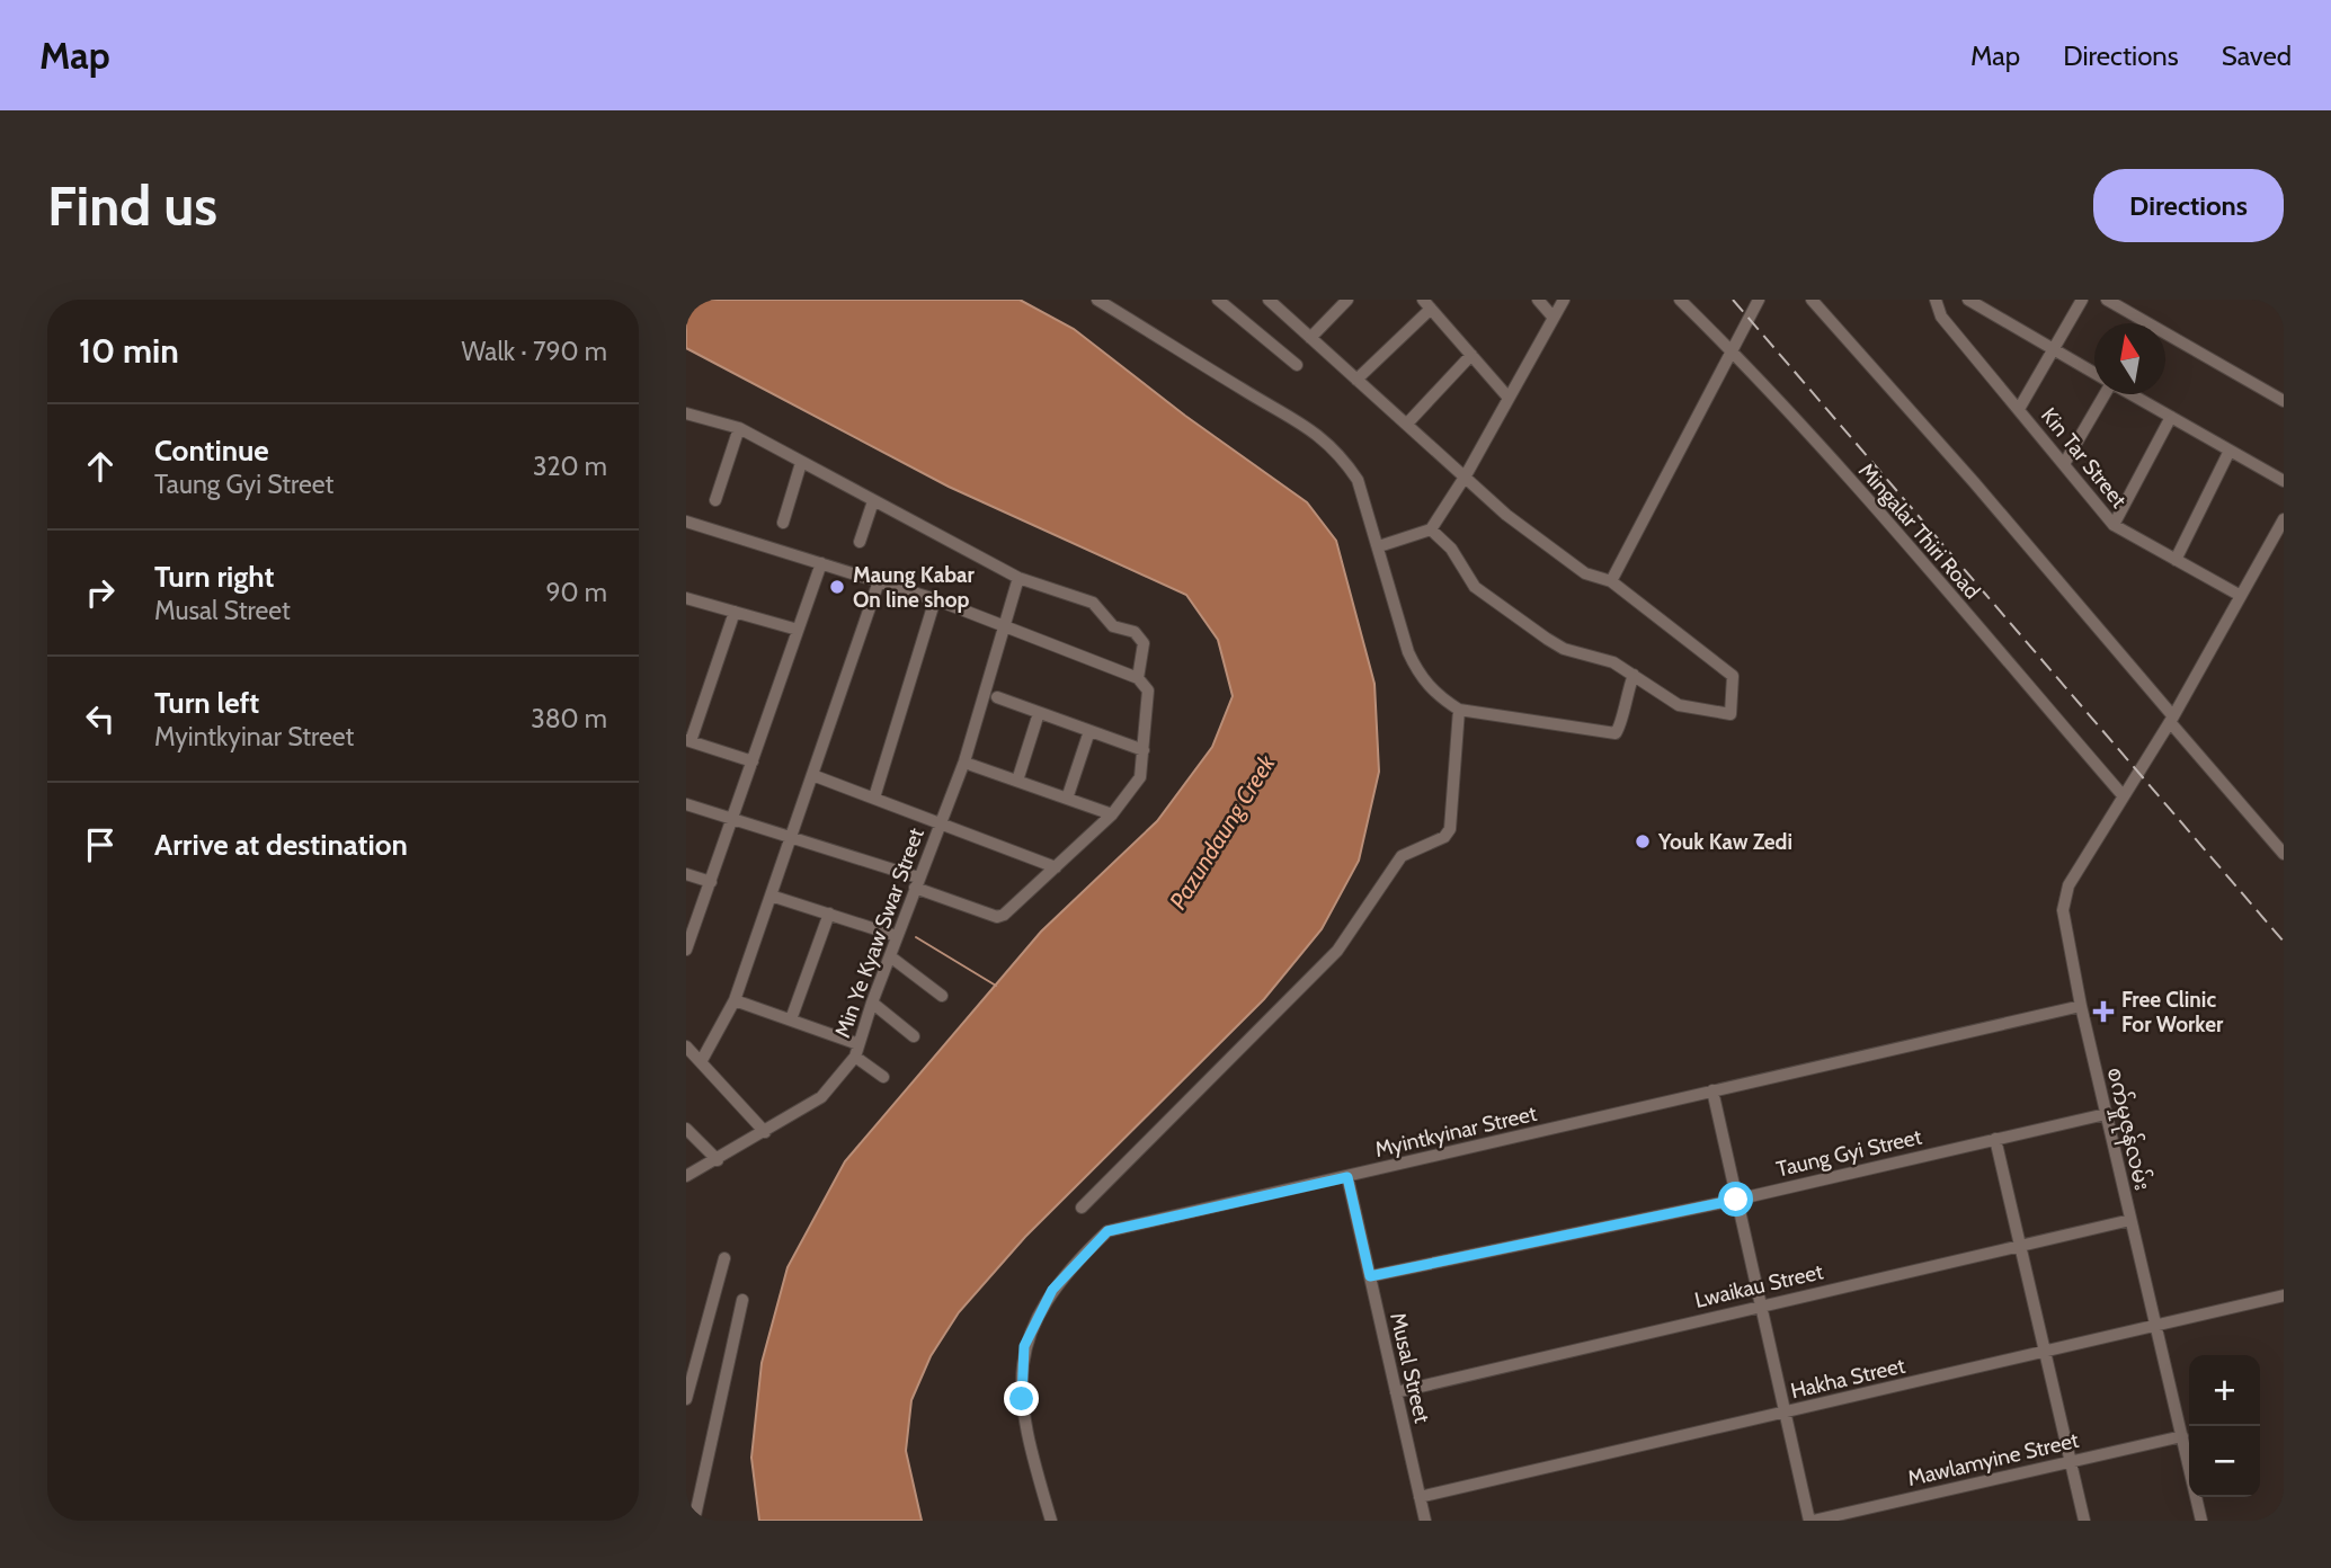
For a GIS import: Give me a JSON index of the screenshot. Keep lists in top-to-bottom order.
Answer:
{
  "streets": {
    "street": [
      "Kin Tar Street",
      "Mingalar Thiri Road",
      "Min Ye Kyaw Swar Street",
      "စက်မှုဇုန်လမ်း",
      "Myintkyinar Street",
      "Taung Gyi Street",
      "Lwaikau Street",
      "Musal Street",
      "Hakha Street",
      "Mawlamyine Street"
    ]
  },
  "crossings": [
    ["Kin Tar Street", "စက်မှုဇုန်လမ်း"],
    ["Mingalar Thiri Road", "စက်မှုဇုန်လမ်း"],
    ["စက်မှုဇုန်လမ်း", "Myintkyinar Street"],
    ["စက်မှုဇုန်လမ်း", "Taung Gyi Street"],
    ["စက်မှုဇုန်လမ်း", "Lwaikau Street"],
    ["စက်မှုဇုန်လမ်း", "Hakha Street"],
    ["စက်မှုဇုန်လမ်း", "Mawlamyine Street"],
    ["Myintkyinar Street", "Musal Street"],
    ["Taung Gyi Street", "Musal Street"],
    ["Lwaikau Street", "Musal Street"],
    ["Musal Street", "Hakha Street"]
  ],
  "water": ["Pazundaung Creek"],
  "places": {
    "other": ["Maung Kabar On line shop", "Youk Kaw Zedi"],
    "health": ["Free Clinic For Worker"]
  },
  "north": "top",
  "page": {
    "header": "Map",
    "nav": ["Map", "Directions", "Saved"],
    "buttons": "Directions",
    "title": "Find us",
    "heading": ["10 min", "Walk · 790 m"],
    "list": [
      ["Continue", "Taung Gyi Street", "320 m"],
      ["Turn right", "Musal Street", "90 m"],
      ["Turn left", "Myintkyinar Street", "380 m"],
      "Arrive at destination"
    ],
    "map_buttons": ["+", "−"]
  }
}
